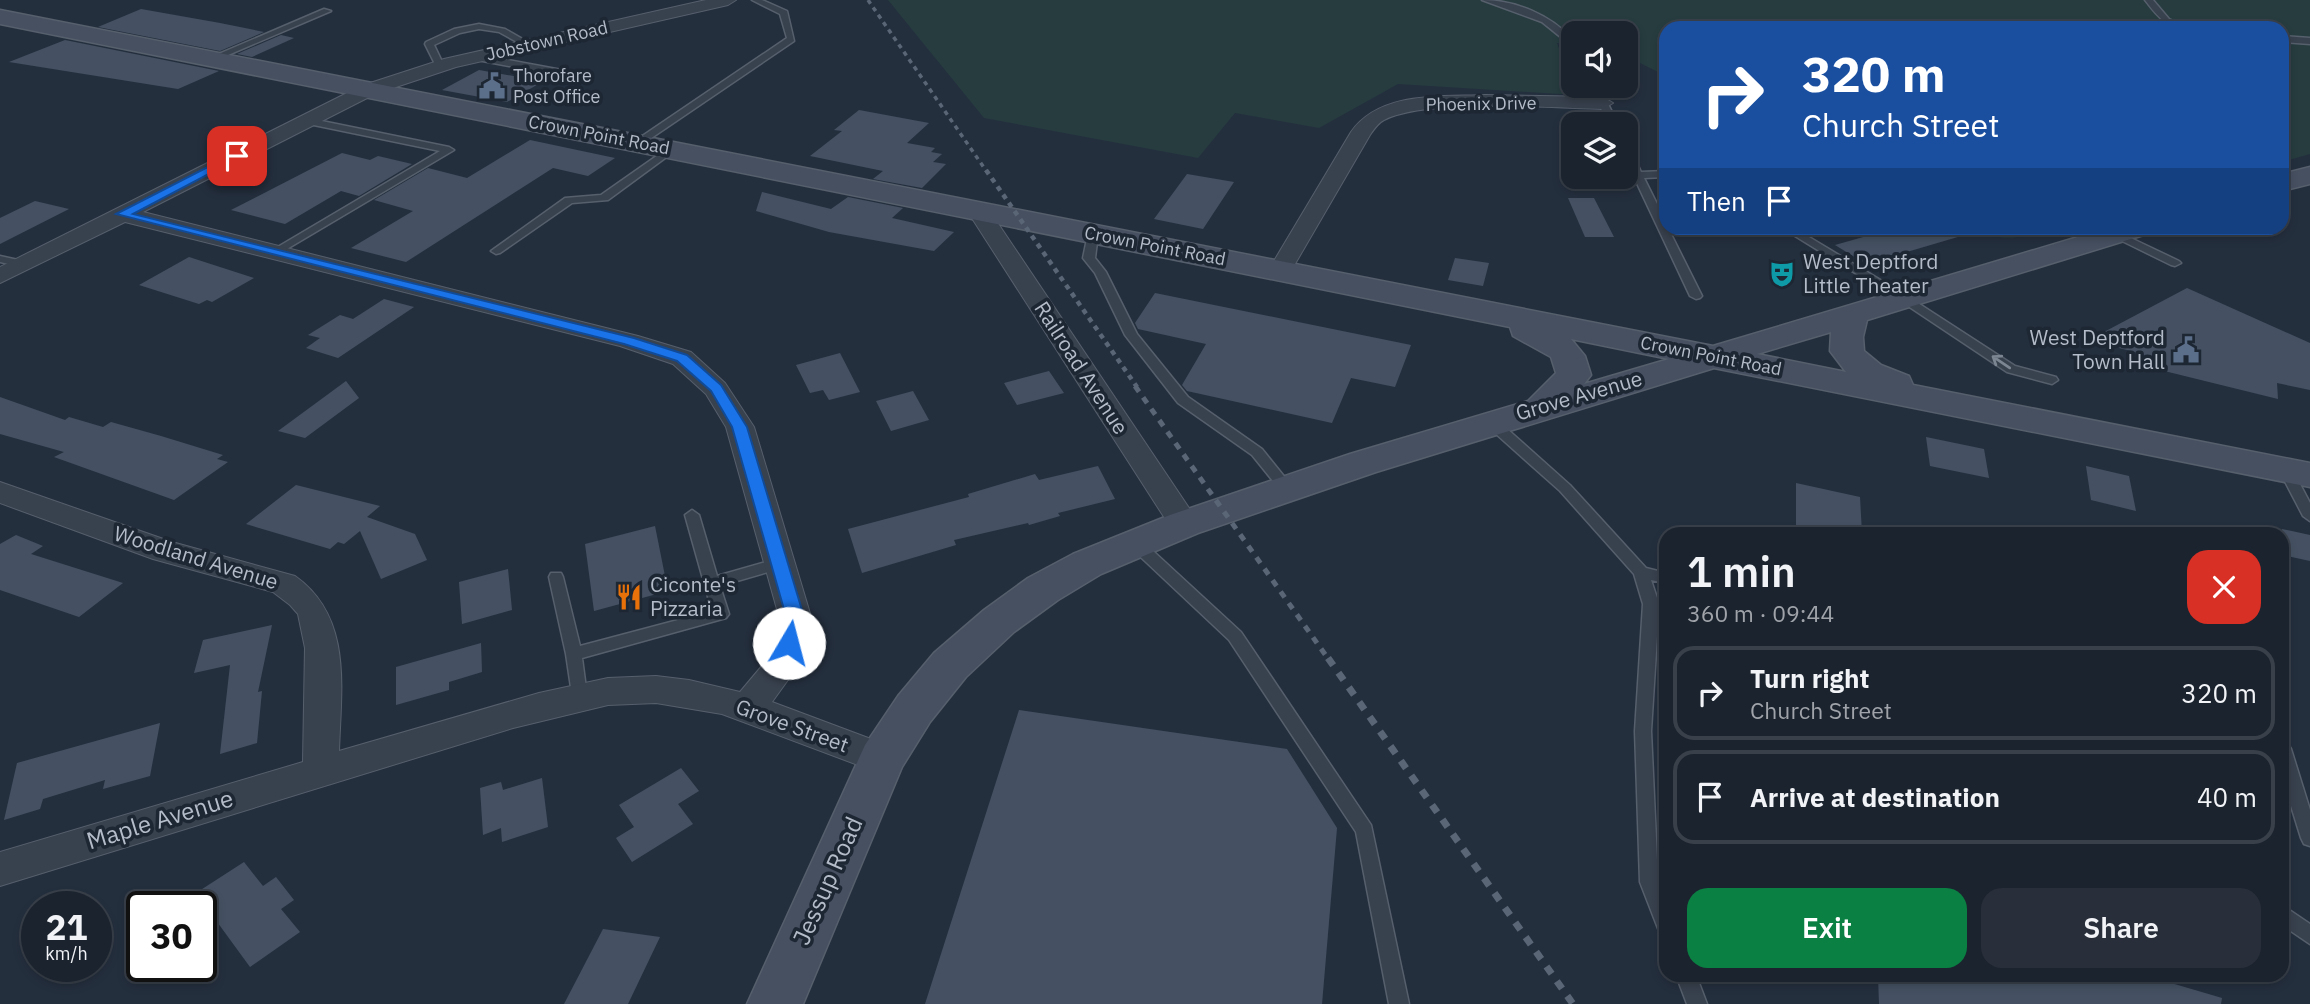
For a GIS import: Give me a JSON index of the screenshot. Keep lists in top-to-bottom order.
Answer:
{
  "streets": {
    "main road": ["Crown Point Road", "Grove Avenue", "Jessup Road"],
    "street": [
      "Jobstown Road",
      "Phoenix Drive",
      "Railroad Avenue",
      "Woodland Avenue",
      "Grove Street",
      "Maple Avenue"
    ]
  },
  "crossings": [
    ["Jobstown Road", "Crown Point Road"],
    ["Phoenix Drive", "Crown Point Road"],
    ["Crown Point Road", "Railroad Avenue"],
    ["Crown Point Road", "Grove Avenue"],
    ["Railroad Avenue", "Grove Avenue"],
    ["Woodland Avenue", "Grove Street"],
    ["Woodland Avenue", "Maple Avenue"],
    ["Grove Street", "Maple Avenue"],
    ["Grove Street", "Jessup Road"]
  ],
  "places": {
    "public building": ["Thorofare Post Office", "West Deptford Town Hall"],
    "theatre": ["West Deptford Little Theater"],
    "restaurant": ["Ciconte's Pizzaria"]
  },
  "page": {
    "turn": ["320 m", "Church Street"],
    "then": "Then",
    "heading": ["1 min", "360 m · 09:44"],
    "list": [
      {
        "name": "Turn right",
        "note": "Church Street",
        "value": "320 m"
      },
      {
        "name": "Arrive at destination",
        "value": "40 m"
      }
    ],
    "buttons": ["Exit", "Share"],
    "speed": "21 km/h",
    "limit": "30"
  }
}
